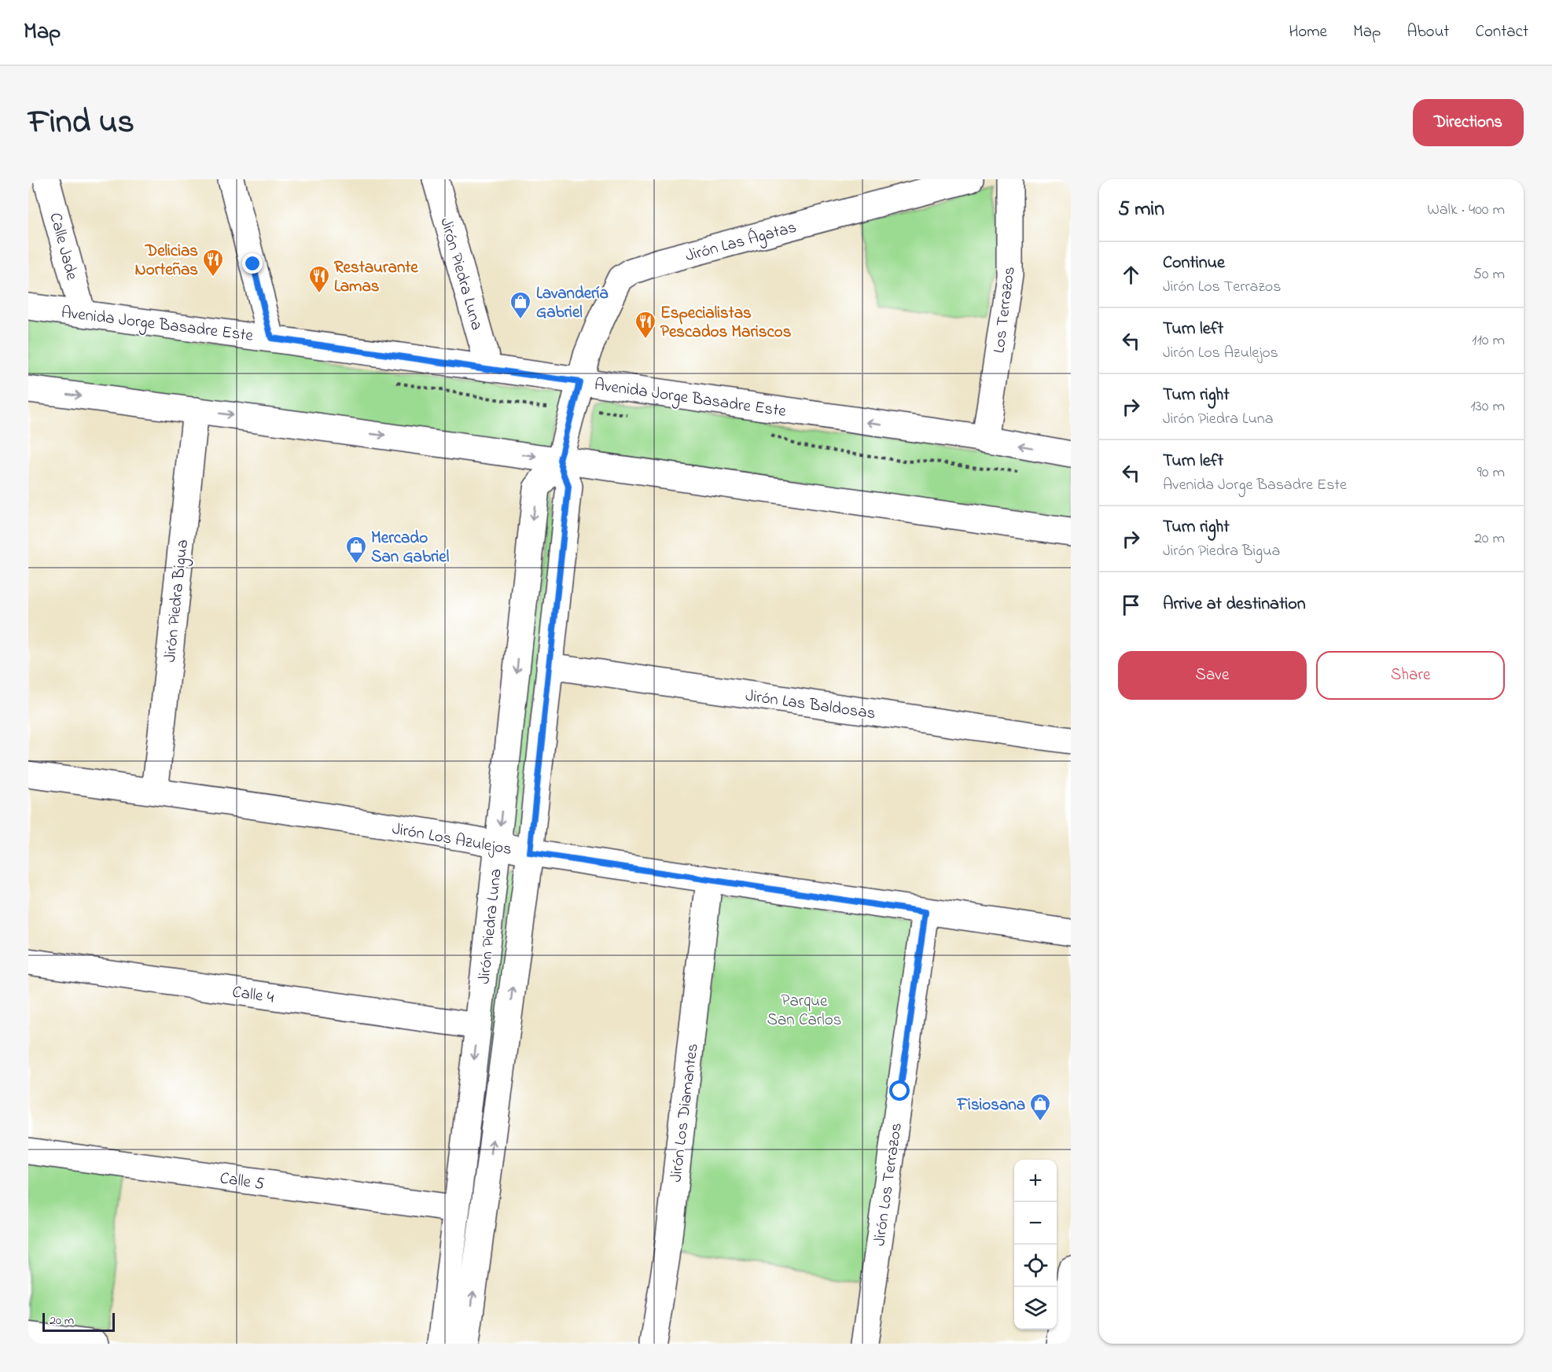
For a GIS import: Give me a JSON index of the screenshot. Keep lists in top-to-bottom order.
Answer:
{
  "streets": {
    "street": [
      "Jirón Las Ágatas",
      "Calle Jade",
      "Jirón Piedra Luna",
      "Los Terrazos",
      "Avenida Jorge Basadre Este",
      "Jirón Piedra Bigua",
      "Jirón Las Baldosas",
      "Jirón Los Azulejos",
      "Calle 4",
      "Jirón Los Diamantes",
      "Calle 5",
      "Jirón Los Terrazos"
    ]
  },
  "crossings": [
    ["Jirón Las Ágatas", "Jirón Piedra Luna"],
    ["Jirón Las Ágatas", "Avenida Jorge Basadre Este"],
    ["Calle Jade", "Avenida Jorge Basadre Este"],
    ["Jirón Piedra Luna", "Avenida Jorge Basadre Este"],
    ["Jirón Piedra Luna", "Jirón Las Baldosas"],
    ["Jirón Piedra Luna", "Jirón Los Azulejos"],
    ["Jirón Piedra Luna", "Calle 4"],
    ["Jirón Piedra Luna", "Calle 5"],
    ["Los Terrazos", "Avenida Jorge Basadre Este"],
    ["Jirón Piedra Bigua", "Jirón Los Azulejos"],
    ["Jirón Los Azulejos", "Jirón Los Diamantes"],
    ["Jirón Los Azulejos", "Jirón Los Terrazos"]
  ],
  "parks": ["Parque San Carlos"],
  "places": {
    "restaurant": ["Delicias Norteñas", "Restaurante Lamas", "Especialistas Pescados Mariscos"],
    "shop": ["Lavandería Gabriel", "Mercado San Gabriel", "Fisiosana"]
  },
  "scale_bar": "20 m",
  "page": {
    "header": "Map",
    "nav": [
      "Home",
      "Map",
      "About",
      "Contact"
    ],
    "title": "Find us",
    "buttons": [
      "Directions",
      ["Save", "Share"]
    ],
    "heading": ["5 min", "Walk · 400 m"],
    "list": [
      ["Continue", "Jirón Los Terrazos", "50 m"],
      ["Turn left", "Jirón Los Azulejos", "110 m"],
      ["Turn right", "Jirón Piedra Luna", "130 m"],
      ["Turn left", "Avenida Jorge Basadre Este", "90 m"],
      ["Turn right", "Jirón Piedra Bigua", "20 m"],
      "Arrive at destination"
    ],
    "map_buttons": ["+", "−"],
    "scale": "20 m"
  }
}
